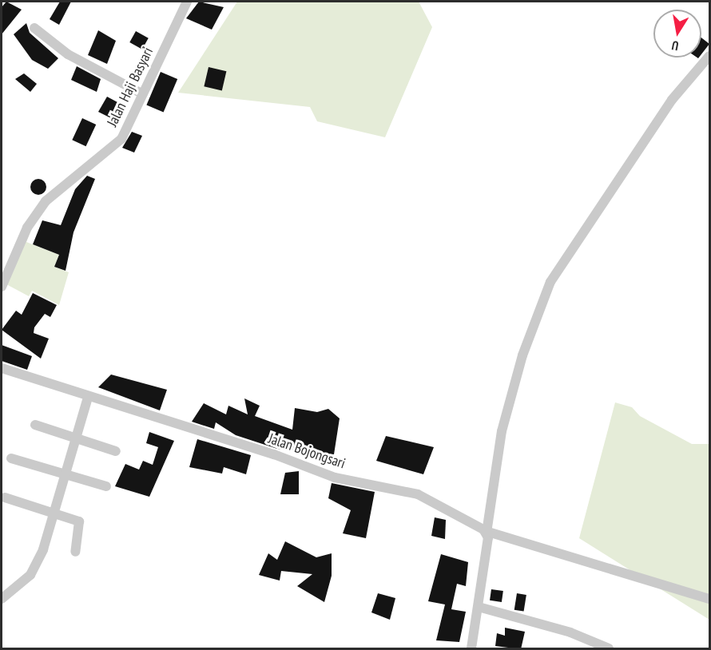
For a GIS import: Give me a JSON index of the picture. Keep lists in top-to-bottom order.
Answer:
{
  "streets": {
    "street": ["Jalan Haji Basyari", "Jalan Bojongsari"]
  },
  "north": "bottom"
}
